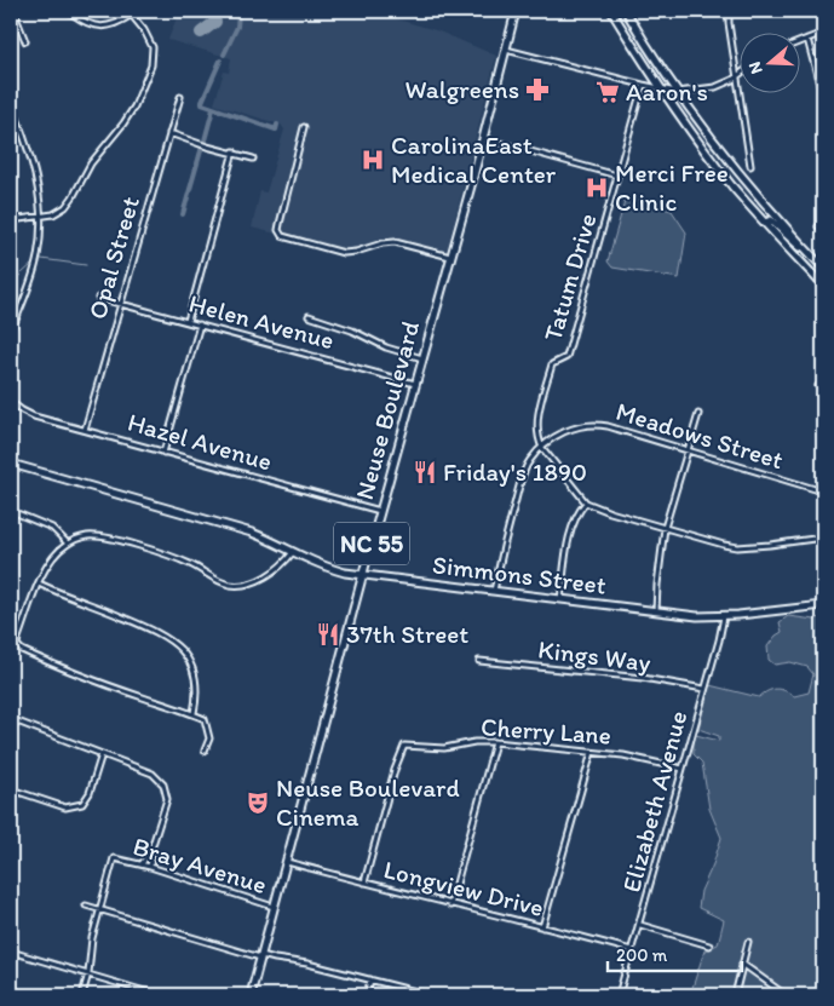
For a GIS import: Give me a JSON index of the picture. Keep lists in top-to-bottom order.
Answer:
{
  "streets": {
    "main road": ["Neuse Boulevard", "NC 55", "Simmons Street"],
    "street": [
      "Opal Street",
      "Tatum Drive",
      "Helen Avenue",
      "Meadows Street",
      "Hazel Avenue",
      "Kings Way",
      "Cherry Lane",
      "Elizabeth Avenue",
      "Bray Avenue",
      "Longview Drive"
    ]
  },
  "crossings": [
    ["Opal Street", "Helen Avenue"],
    ["Opal Street", "Hazel Avenue"],
    ["Tatum Drive", "Meadows Street"],
    ["Helen Avenue", "Neuse Boulevard"],
    ["Neuse Boulevard", "Hazel Avenue"],
    ["Neuse Boulevard", "Simmons Street"],
    ["Neuse Boulevard", "Bray Avenue"],
    ["Neuse Boulevard", "Longview Drive"],
    ["Meadows Street", "Simmons Street"],
    ["Simmons Street", "Elizabeth Avenue"],
    ["Kings Way", "Elizabeth Avenue"],
    ["Cherry Lane", "Elizabeth Avenue"],
    ["Cherry Lane", "Longview Drive"],
    ["Elizabeth Avenue", "Longview Drive"]
  ],
  "places": {
    "pharmacy": ["Walgreens"],
    "supermarket": ["Aaron's"],
    "hospital": ["CarolinaEast Medical Center", "Merci Free Clinic"],
    "restaurant": ["Friday's 1890", "37th Street"],
    "theatre": ["Neuse Boulevard Cinema"]
  },
  "scale_bar": "200 m",
  "north": "left"
}
